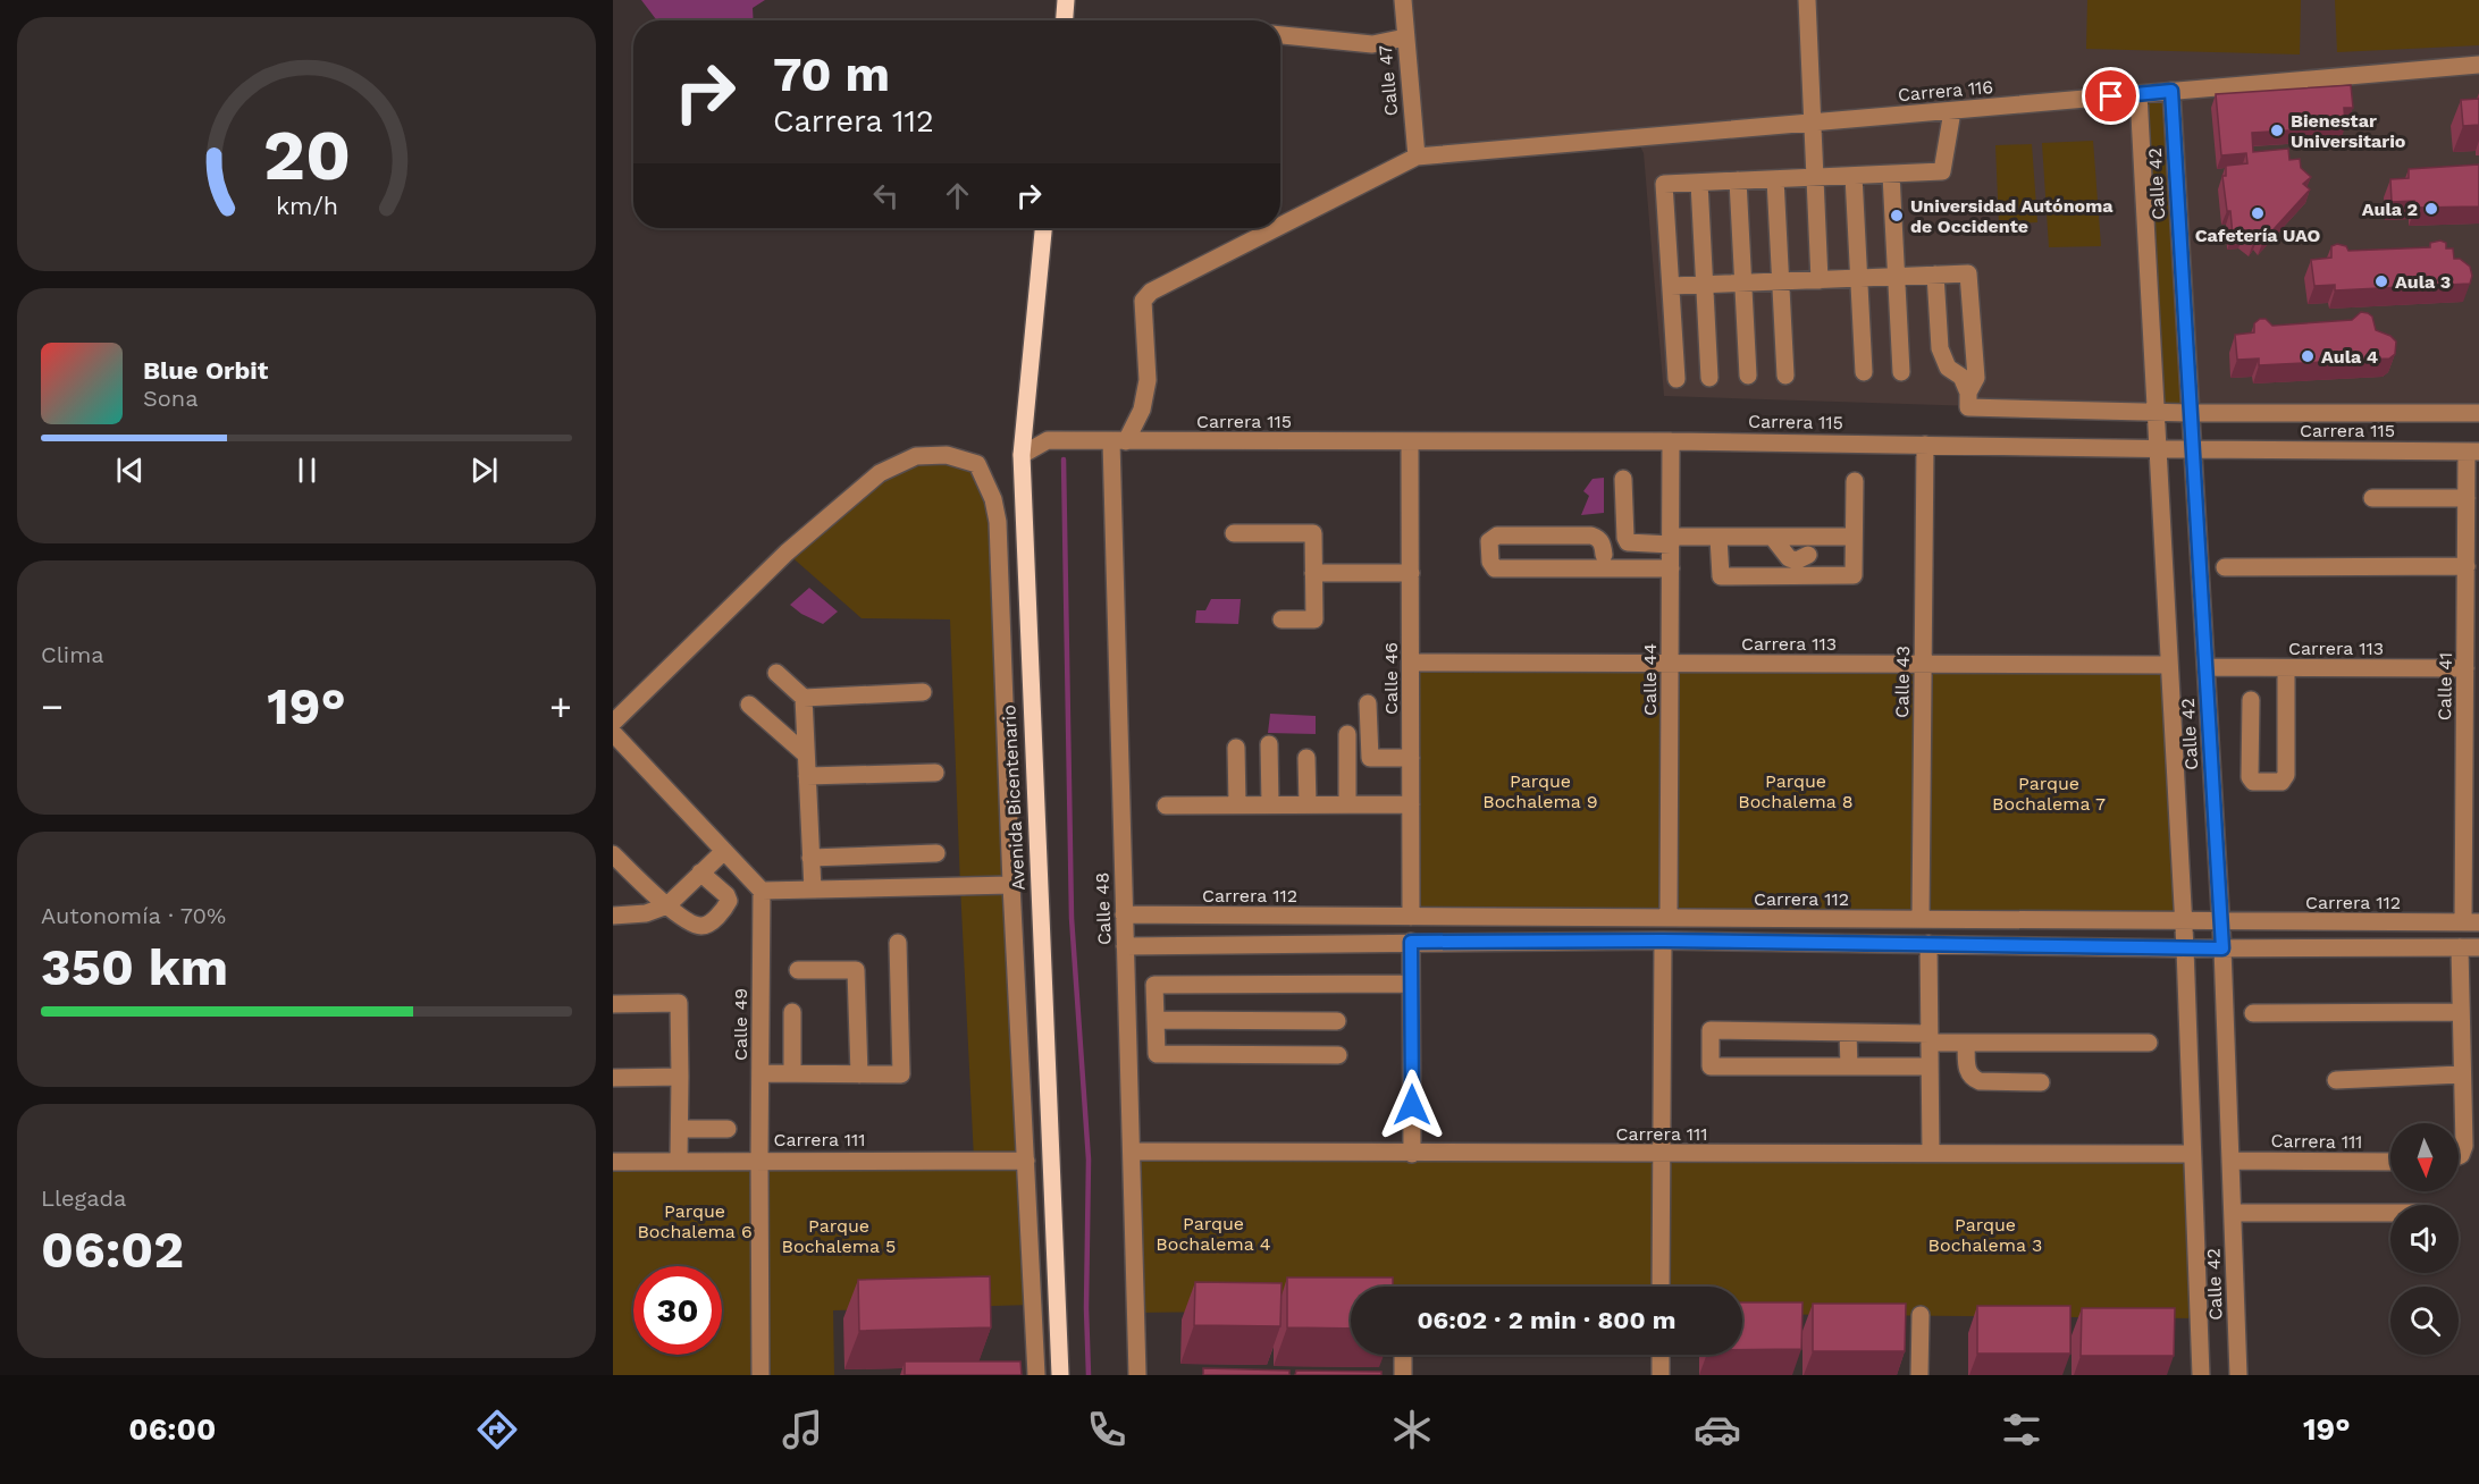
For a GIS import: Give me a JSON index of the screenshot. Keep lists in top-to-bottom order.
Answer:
{
  "streets": {
    "main road": ["Avenida Bicentenario"],
    "street": [
      "Calle 47",
      "Carrera 116",
      "Calle 42",
      "Carrera 115",
      "Carrera 113",
      "Calle 46",
      "Calle 44",
      "Calle 43",
      "Calle 41",
      "Carrera 112",
      "Calle 48",
      "Calle 49",
      "Carrera 111"
    ]
  },
  "crossings": [
    ["Calle 47", "Carrera 116"],
    ["Carrera 116", "Calle 42"],
    ["Calle 42", "Carrera 115"],
    ["Calle 42", "Carrera 113"],
    ["Calle 42", "Carrera 112"],
    ["Calle 42", "Carrera 111"],
    ["Carrera 115", "Calle 46"],
    ["Carrera 115", "Calle 44"],
    ["Carrera 115", "Calle 43"],
    ["Carrera 115", "Calle 41"],
    ["Carrera 115", "Avenida Bicentenario"],
    ["Carrera 115", "Calle 48"],
    ["Carrera 113", "Calle 46"],
    ["Carrera 113", "Calle 44"],
    ["Carrera 113", "Calle 43"],
    ["Carrera 113", "Calle 41"],
    ["Calle 46", "Carrera 112"],
    ["Calle 44", "Carrera 112"],
    ["Calle 43", "Carrera 112"],
    ["Calle 41", "Carrera 112"],
    ["Carrera 112", "Calle 48"],
    ["Calle 48", "Carrera 111"],
    ["Calle 49", "Carrera 111"]
  ],
  "parks": [
    "Parque Bochalema 9",
    "Parque Bochalema 8",
    "Parque Bochalema 7",
    "Parque Bochalema 6",
    "Parque Bochalema 4",
    "Parque Bochalema 3",
    "Parque Bochalema 5"
  ],
  "places": [
    "Bienestar Universitario",
    "Aula 2",
    "Cafetería UAO",
    "Universidad Autónoma de Occidente",
    "Aula 3",
    "Aula 4"
  ],
  "north": "bottom",
  "page": {
    "turn": ["70 m", "Carrera 112"],
    "song": ["Blue Orbit", "Sona"],
    "tile": [
      "Clima",
      ["Autonomía · 70%", "350 km"],
      ["Llegada", "06:02"]
    ],
    "heat": ["−", "19°", "+"],
    "limit": "30",
    "trip": "06:02 · 2 min · 800 m",
    "tabs": ["06:00", "19°"],
    "gauge": ["20", "km/h"]
  }
}
